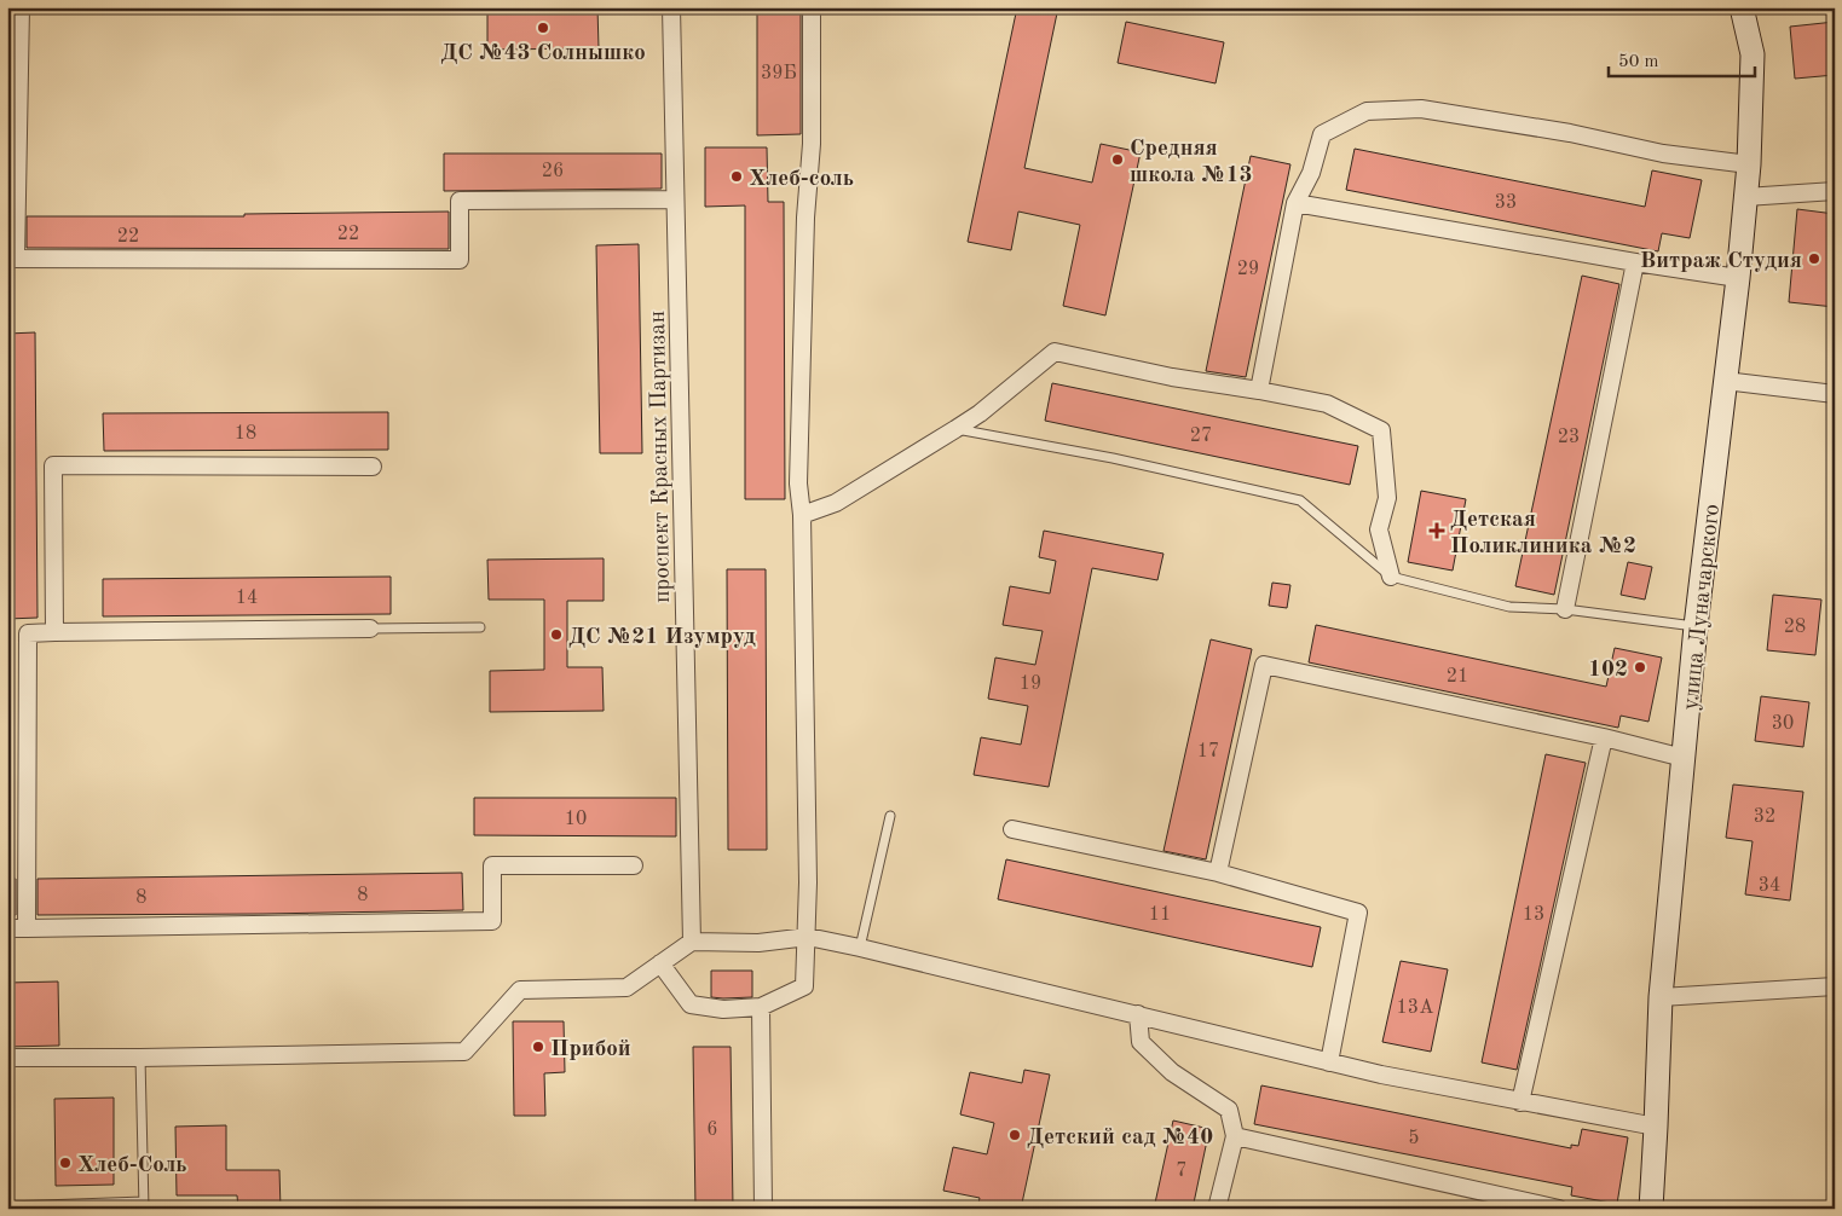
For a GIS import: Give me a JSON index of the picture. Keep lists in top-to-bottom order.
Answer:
{
  "streets": {
    "street": ["проспект Красных Партизан", "улица Луначарского"]
  },
  "places": {
    "other": [
      "ДС №43 Солнышко",
      "Средняя школа №13",
      "Хлеб-соль",
      "Витраж Студия",
      "ДС №21 Изумруд",
      "102",
      "Прибой",
      "Детский сад №40",
      "Хлеб-Соль"
    ],
    "health": ["Детская Поликлиника №2"]
  },
  "house_numbers": [
    "39Б",
    "26",
    "33",
    "22",
    "22",
    "29",
    "18",
    "27",
    "23",
    "14",
    "28",
    "21",
    "19",
    "30",
    "17",
    "32",
    "10",
    "34",
    "8",
    "8",
    "11",
    "13",
    "13А",
    "6",
    "5",
    "7"
  ],
  "scale_bar": "50 m"
}
